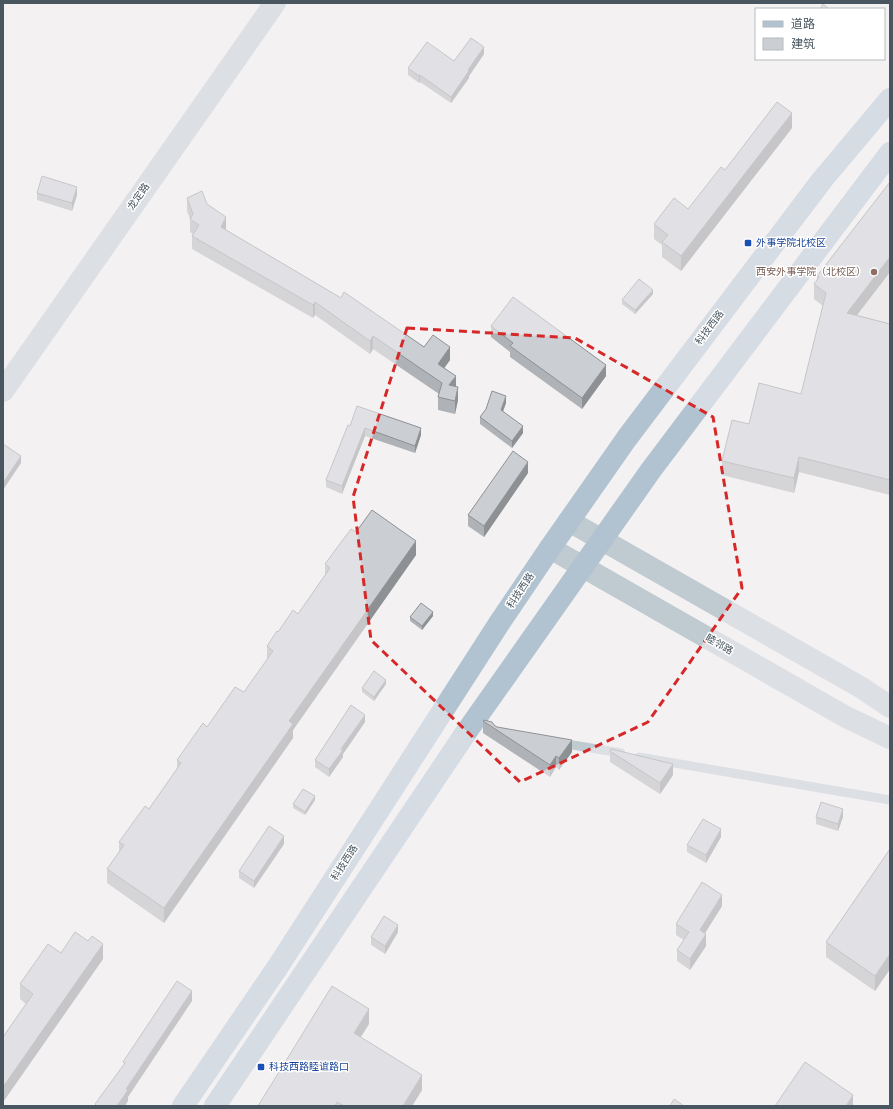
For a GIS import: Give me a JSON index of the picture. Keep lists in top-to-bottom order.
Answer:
{
  "streets": {
    "main road": ["科技西路"],
    "street": ["龙定路", "睦邻路"]
  },
  "crossings": [
    ["科技西路", "睦邻路"]
  ],
  "places": {
    "transit": ["外事学院北校区", "科技西路睦谊路口"],
    "other": ["西安外事学院（北校区）"]
  },
  "legend": ["道路", "建筑"]
}
